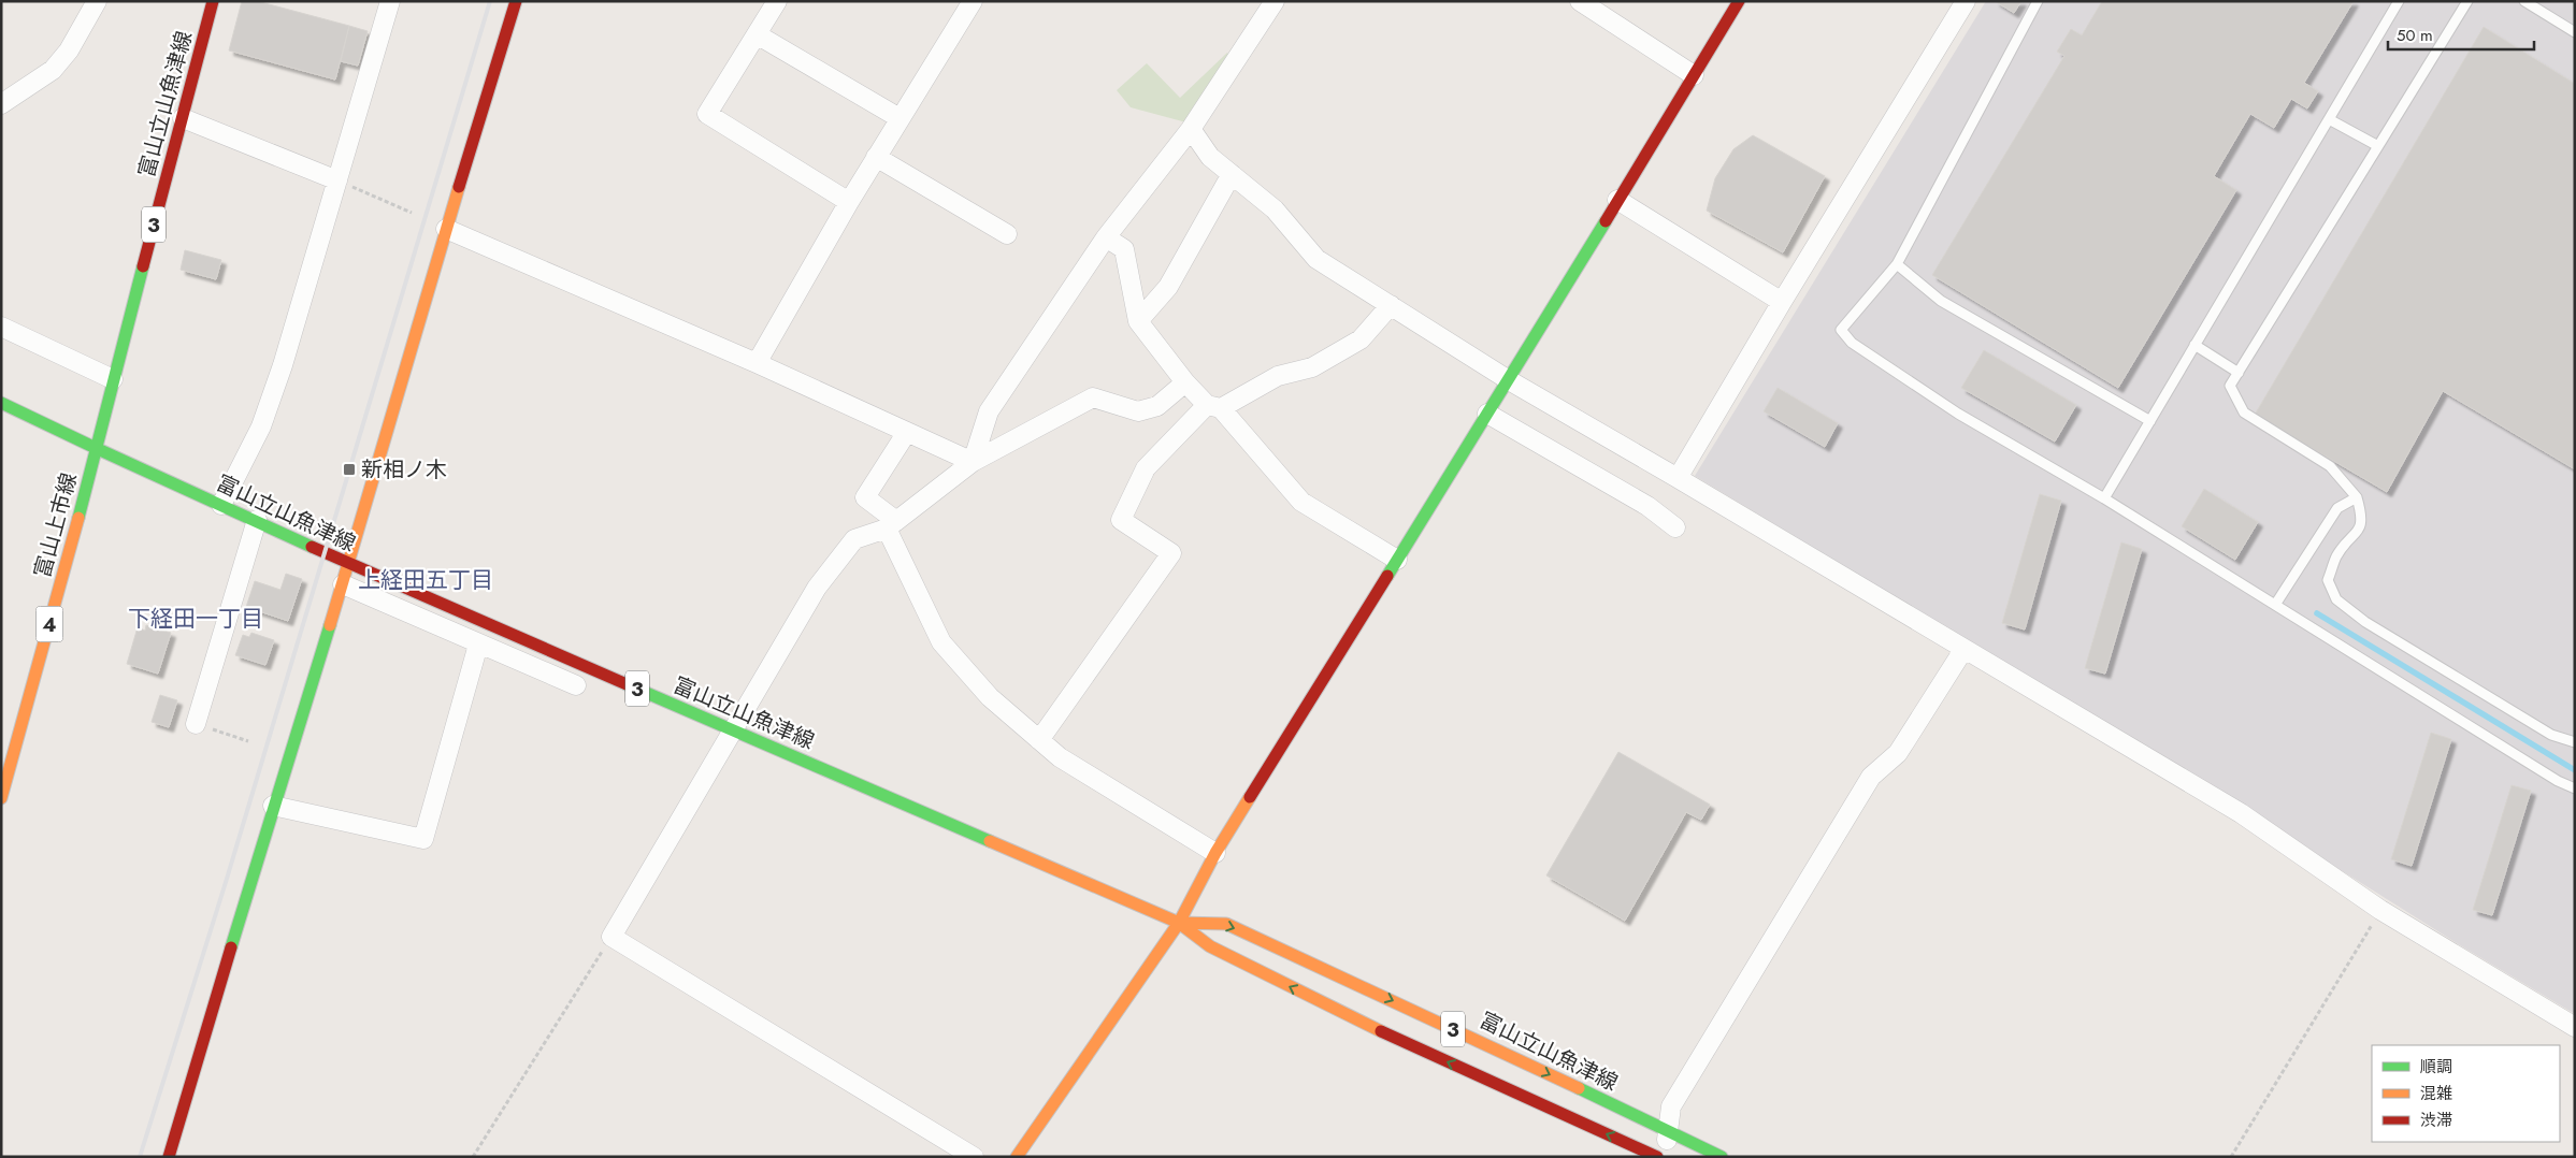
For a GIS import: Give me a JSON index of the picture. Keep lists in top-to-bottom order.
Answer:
{
  "streets": {
    "main road": [
      "富山立山魚津線",
      "3",
      "富山上市線",
      "4"
    ]
  },
  "crossings": [
    ["富山立山魚津線", "富山上市線"]
  ],
  "districts": ["上経田五丁目", "下経田一丁目"],
  "places": {
    "transit": ["新相ノ木"]
  },
  "legend": ["順調", "混雑", "渋滞"],
  "scale_bar": "50 m"
}
